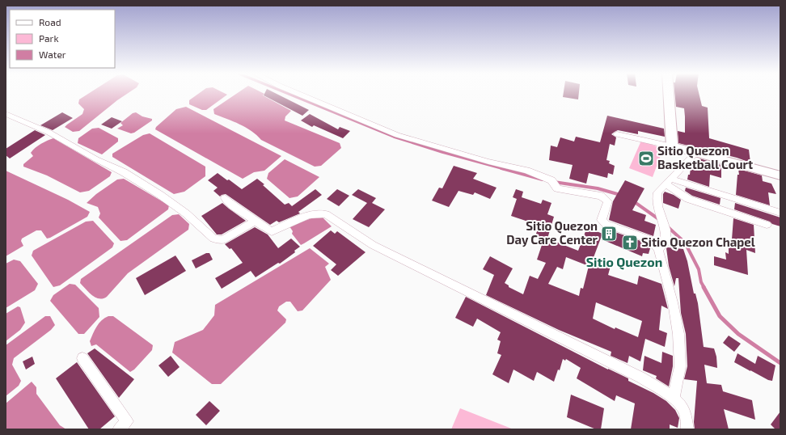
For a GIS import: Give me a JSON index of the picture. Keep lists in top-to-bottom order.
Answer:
{
  "districts": ["Sitio Quezon"],
  "places": {
    "sports": ["Sitio Quezon Basketball Court"],
    "building": ["Sitio Quezon Day Care Center"],
    "church": ["Sitio Quezon Chapel"]
  },
  "legend": ["Road", "Park", "Water"]
}
